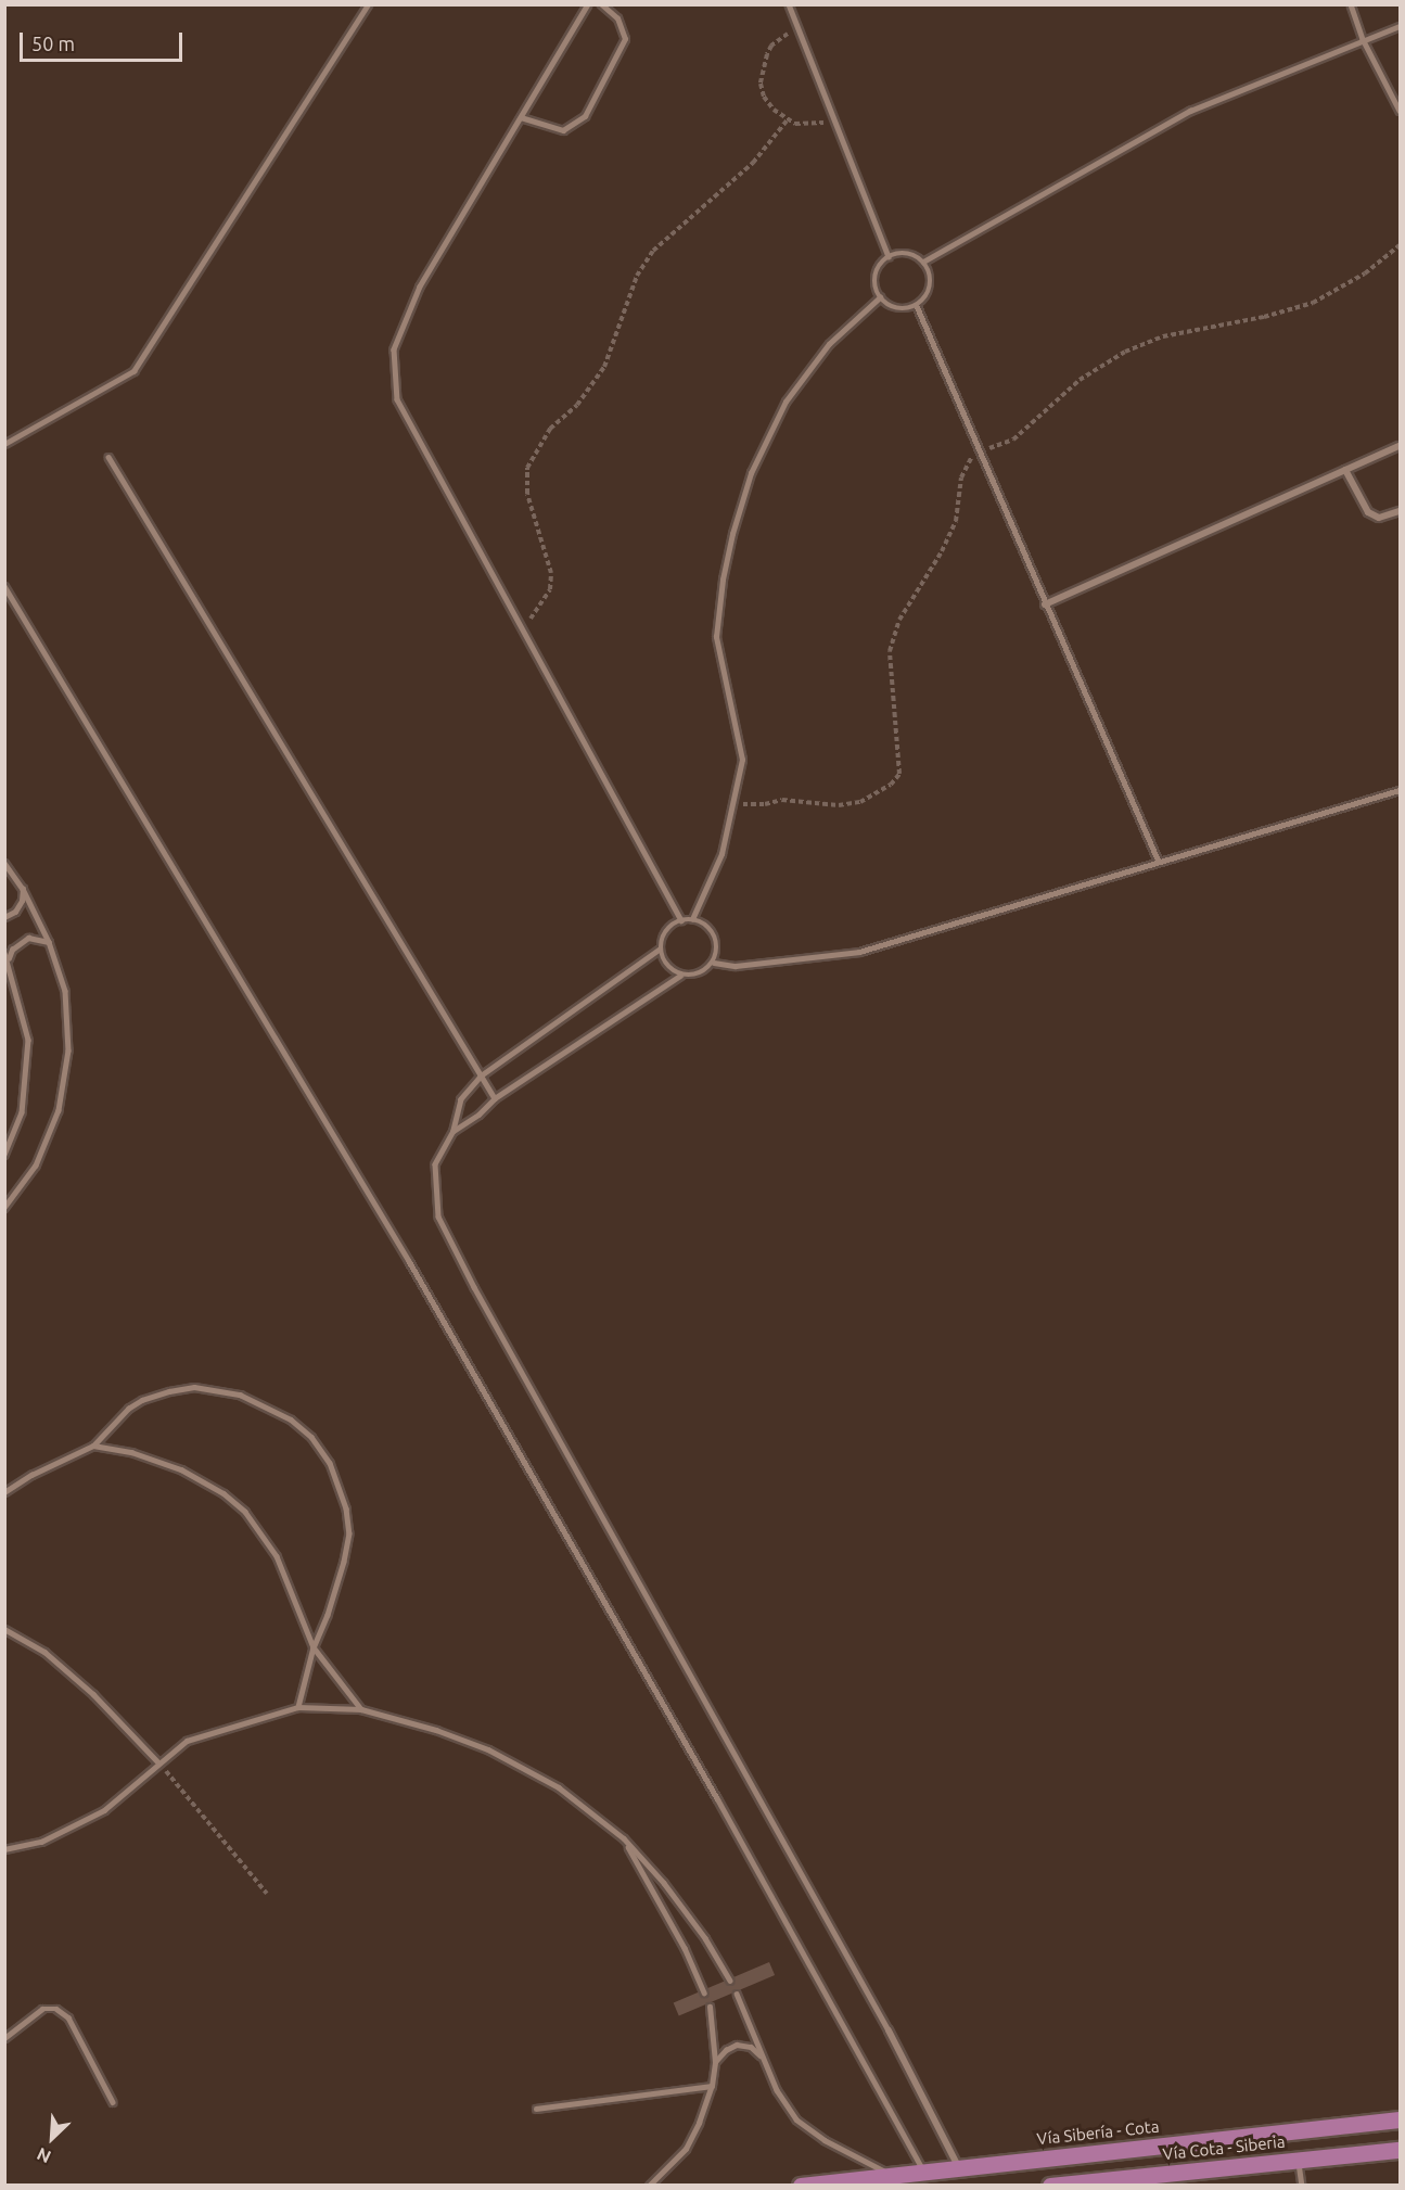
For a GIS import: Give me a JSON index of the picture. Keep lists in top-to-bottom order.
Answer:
{
  "streets": {
    "main road": ["Vía Sibería - Cota", "Vía Cota - Siberia"]
  },
  "scale_bar": "50 m",
  "north": "bottom left"
}
